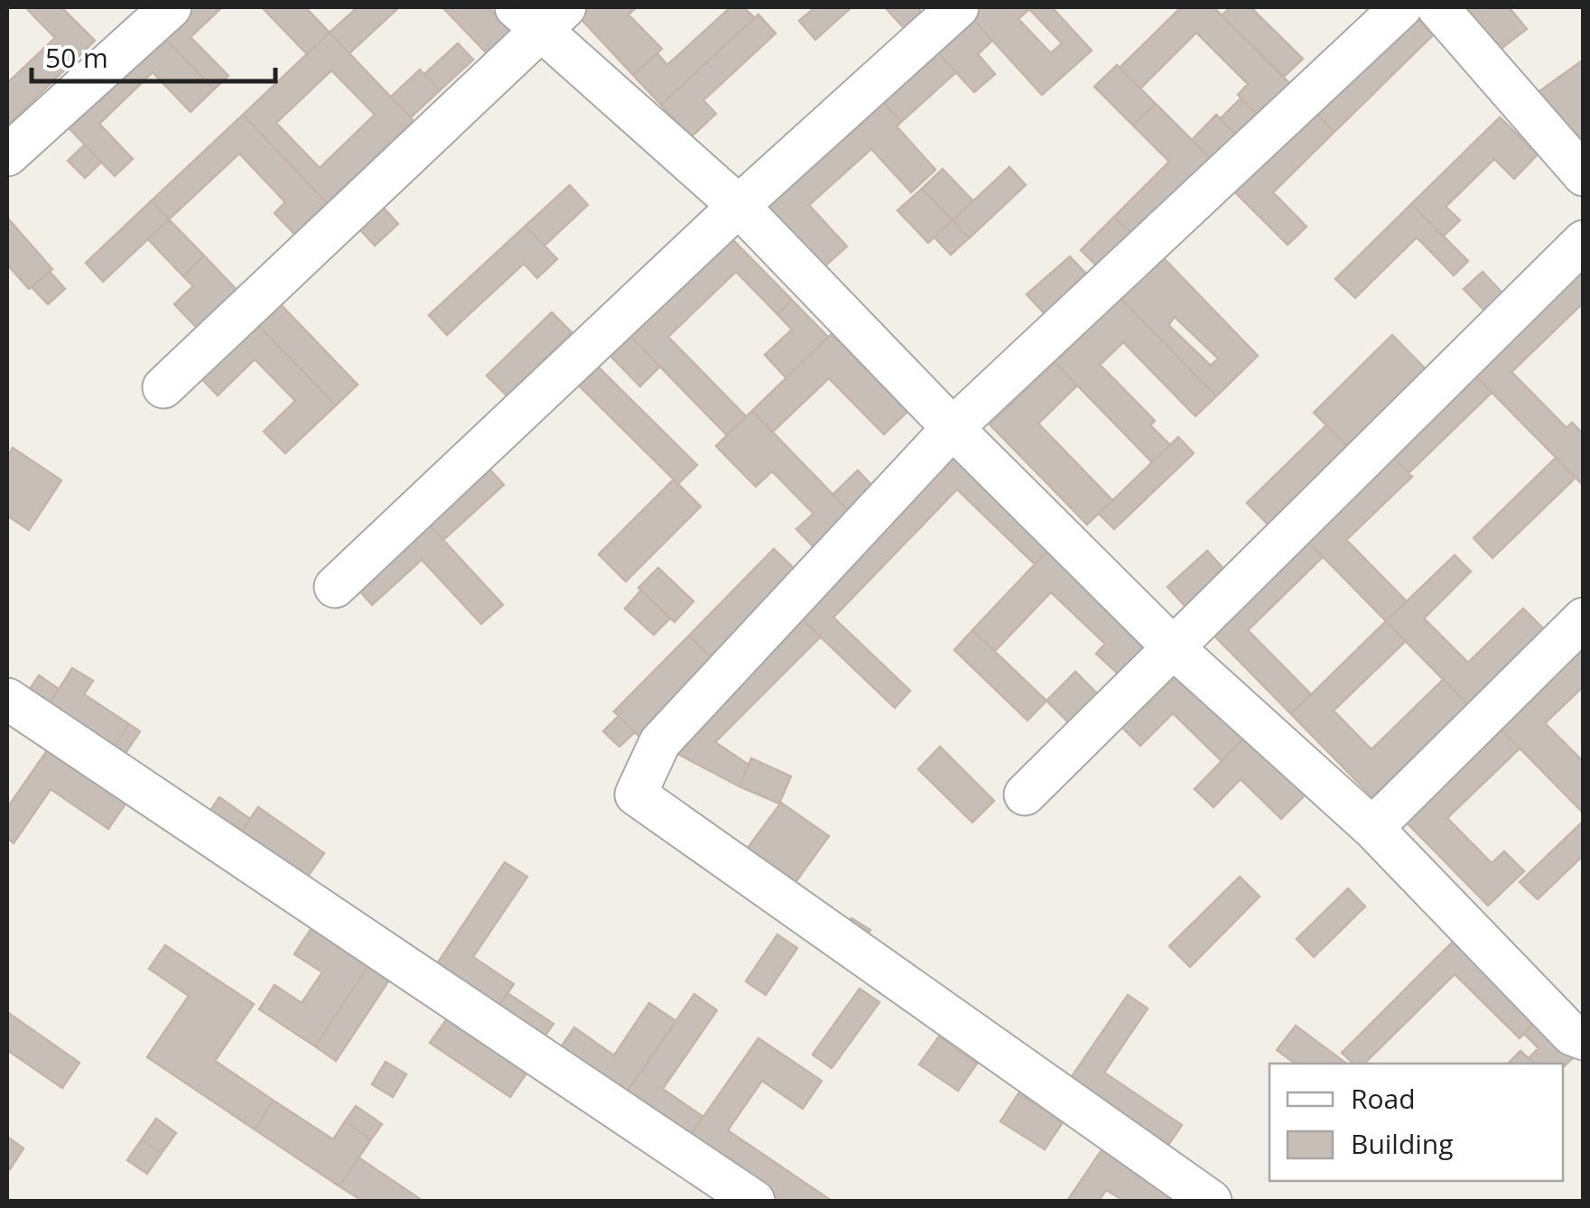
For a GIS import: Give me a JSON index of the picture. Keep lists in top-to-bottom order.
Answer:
{
  "legend": ["Road", "Building"],
  "scale_bar": "50 m"
}
